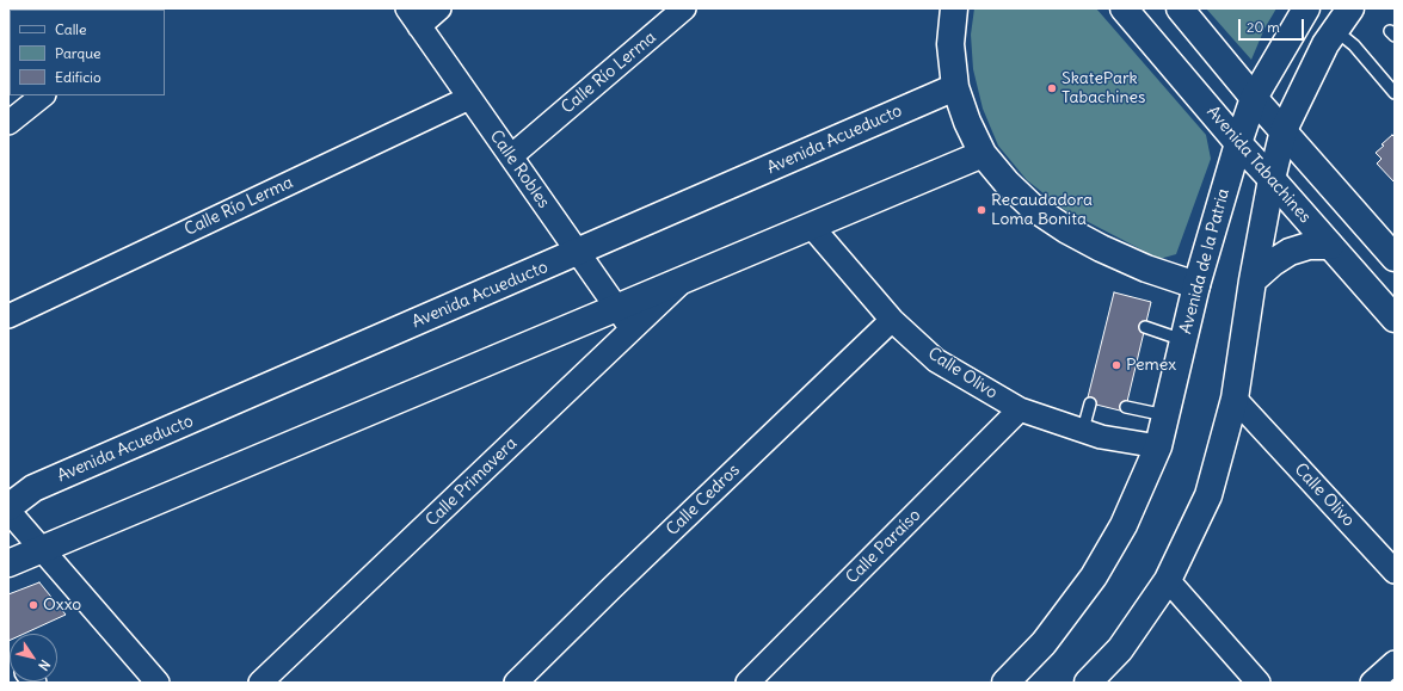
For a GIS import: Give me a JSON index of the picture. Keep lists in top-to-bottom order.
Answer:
{
  "streets": {
    "street": [
      "Calle Río Lerma",
      "Avenida Acueducto",
      "Avenida Tabachines",
      "Calle Robles",
      "Avenida de la Patria",
      "Calle Olivo",
      "Calle Primavera",
      "Calle Cedros",
      "Calle Paraíso"
    ]
  },
  "crossings": [
    ["Calle Río Lerma", "Calle Robles"],
    ["Avenida Acueducto", "Calle Robles"],
    ["Avenida Tabachines", "Avenida de la Patria"],
    ["Calle Robles", "Calle Primavera"],
    ["Avenida de la Patria", "Calle Olivo"],
    ["Calle Olivo", "Calle Cedros"],
    ["Calle Olivo", "Calle Paraíso"]
  ],
  "places": [
    "SkatePark Tabachines",
    "Recaudadora Loma Bonita",
    "Pemex",
    "Oxxo"
  ],
  "legend": ["Calle", "Parque", "Edificio"],
  "scale_bar": "20 m",
  "north": "bottom right"
}
